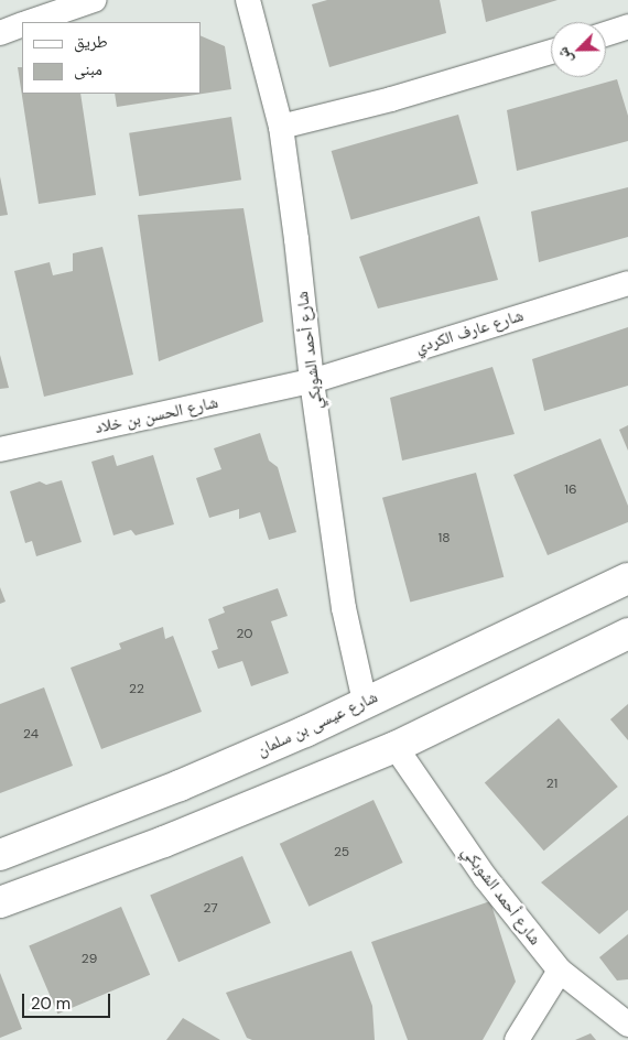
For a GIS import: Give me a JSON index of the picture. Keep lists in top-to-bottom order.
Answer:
{
  "streets": {
    "street": [
      "شارع عارف الكردي",
      "شارع أحمد الشوبكي",
      "شارع الحسن بن خلاد",
      "شارع عيسى بن سلمان"
    ]
  },
  "crossings": [
    ["شارع عارف الكردي", "شارع أحمد الشوبكي"],
    ["شارع عارف الكردي", "شارع الحسن بن خلاد"],
    ["شارع أحمد الشوبكي", "شارع الحسن بن خلاد"],
    ["شارع أحمد الشوبكي", "شارع عيسى بن سلمان"]
  ],
  "house_numbers": [
    "16",
    "18",
    "20",
    "22",
    "24",
    "21",
    "25",
    "27",
    "29"
  ],
  "legend": ["طريق", "مبنى"],
  "scale_bar": "20 m",
  "north": "bottom left"
}
